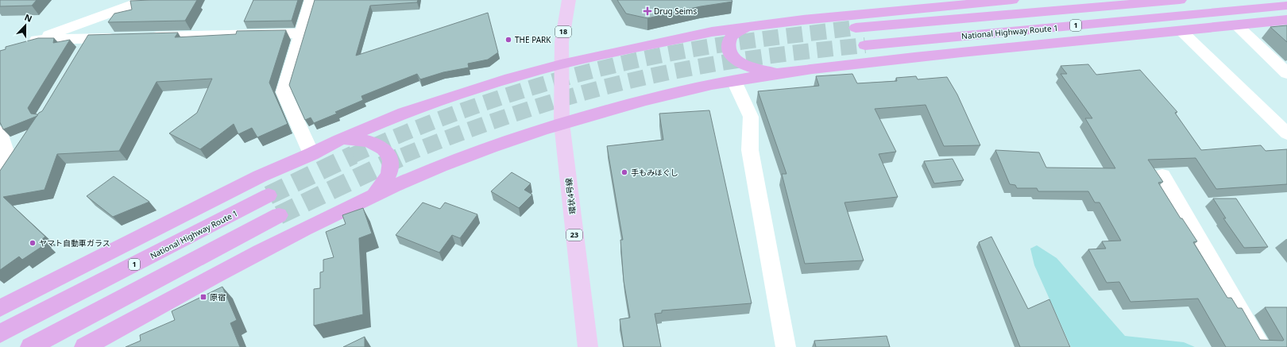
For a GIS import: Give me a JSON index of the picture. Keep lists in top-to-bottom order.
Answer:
{
  "streets": {
    "highway": ["1", "National Highway Route 1"],
    "main road": ["18", "環状4号線", "23"]
  },
  "crossings": [
    ["18", "環状4号線"]
  ],
  "places": {
    "health": ["Drug Seims"],
    "other": ["THE PARK", "手もみほぐし", "ヤマト自動車ガラス"],
    "transit": ["原宿"]
  },
  "north": "top"
}
